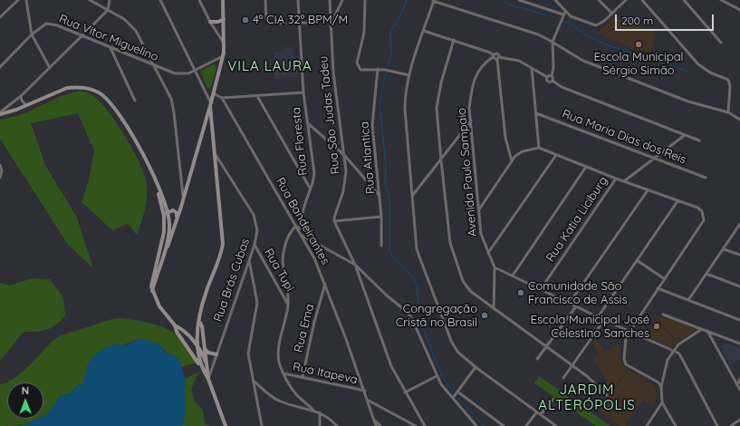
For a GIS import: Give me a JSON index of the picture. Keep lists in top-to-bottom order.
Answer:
{
  "streets": {
    "street": [
      "Rua Vitor Miguelino",
      "Rua São Judas Tadeu",
      "Rua Maria Dias dos Reis",
      "Rua Floresta",
      "Rua Atlantica",
      "Avenida Paulo Sampaio",
      "Rua Katia Liciburg",
      "Rua Bandeirantes",
      "Rua Tupi",
      "Rua Brás Cubas",
      "Rua Ema",
      "Rua Itapeva"
    ]
  },
  "crossings": [
    ["Rua Floresta", "Rua Bandeirantes"],
    ["Rua Floresta", "Rua Itapeva"],
    ["Rua Bandeirantes", "Rua Ema"],
    ["Rua Bandeirantes", "Rua Itapeva"],
    ["Rua Tupi", "Rua Brás Cubas"],
    ["Rua Tupi", "Rua Itapeva"],
    ["Rua Ema", "Rua Itapeva"]
  ],
  "districts": ["VILA LAURA", "JARDIM ALTERÓPOLIS"],
  "places": [
    "4ª CIA 32º BPM/M",
    "Escola Municipal Sérgio Simão",
    "Comunidade São Francisco de Assis",
    "Congregação Cristã no Brasil",
    "Escola Municipal José Celestino Sanches"
  ],
  "scale_bar": "200 m",
  "north": "top"
}
